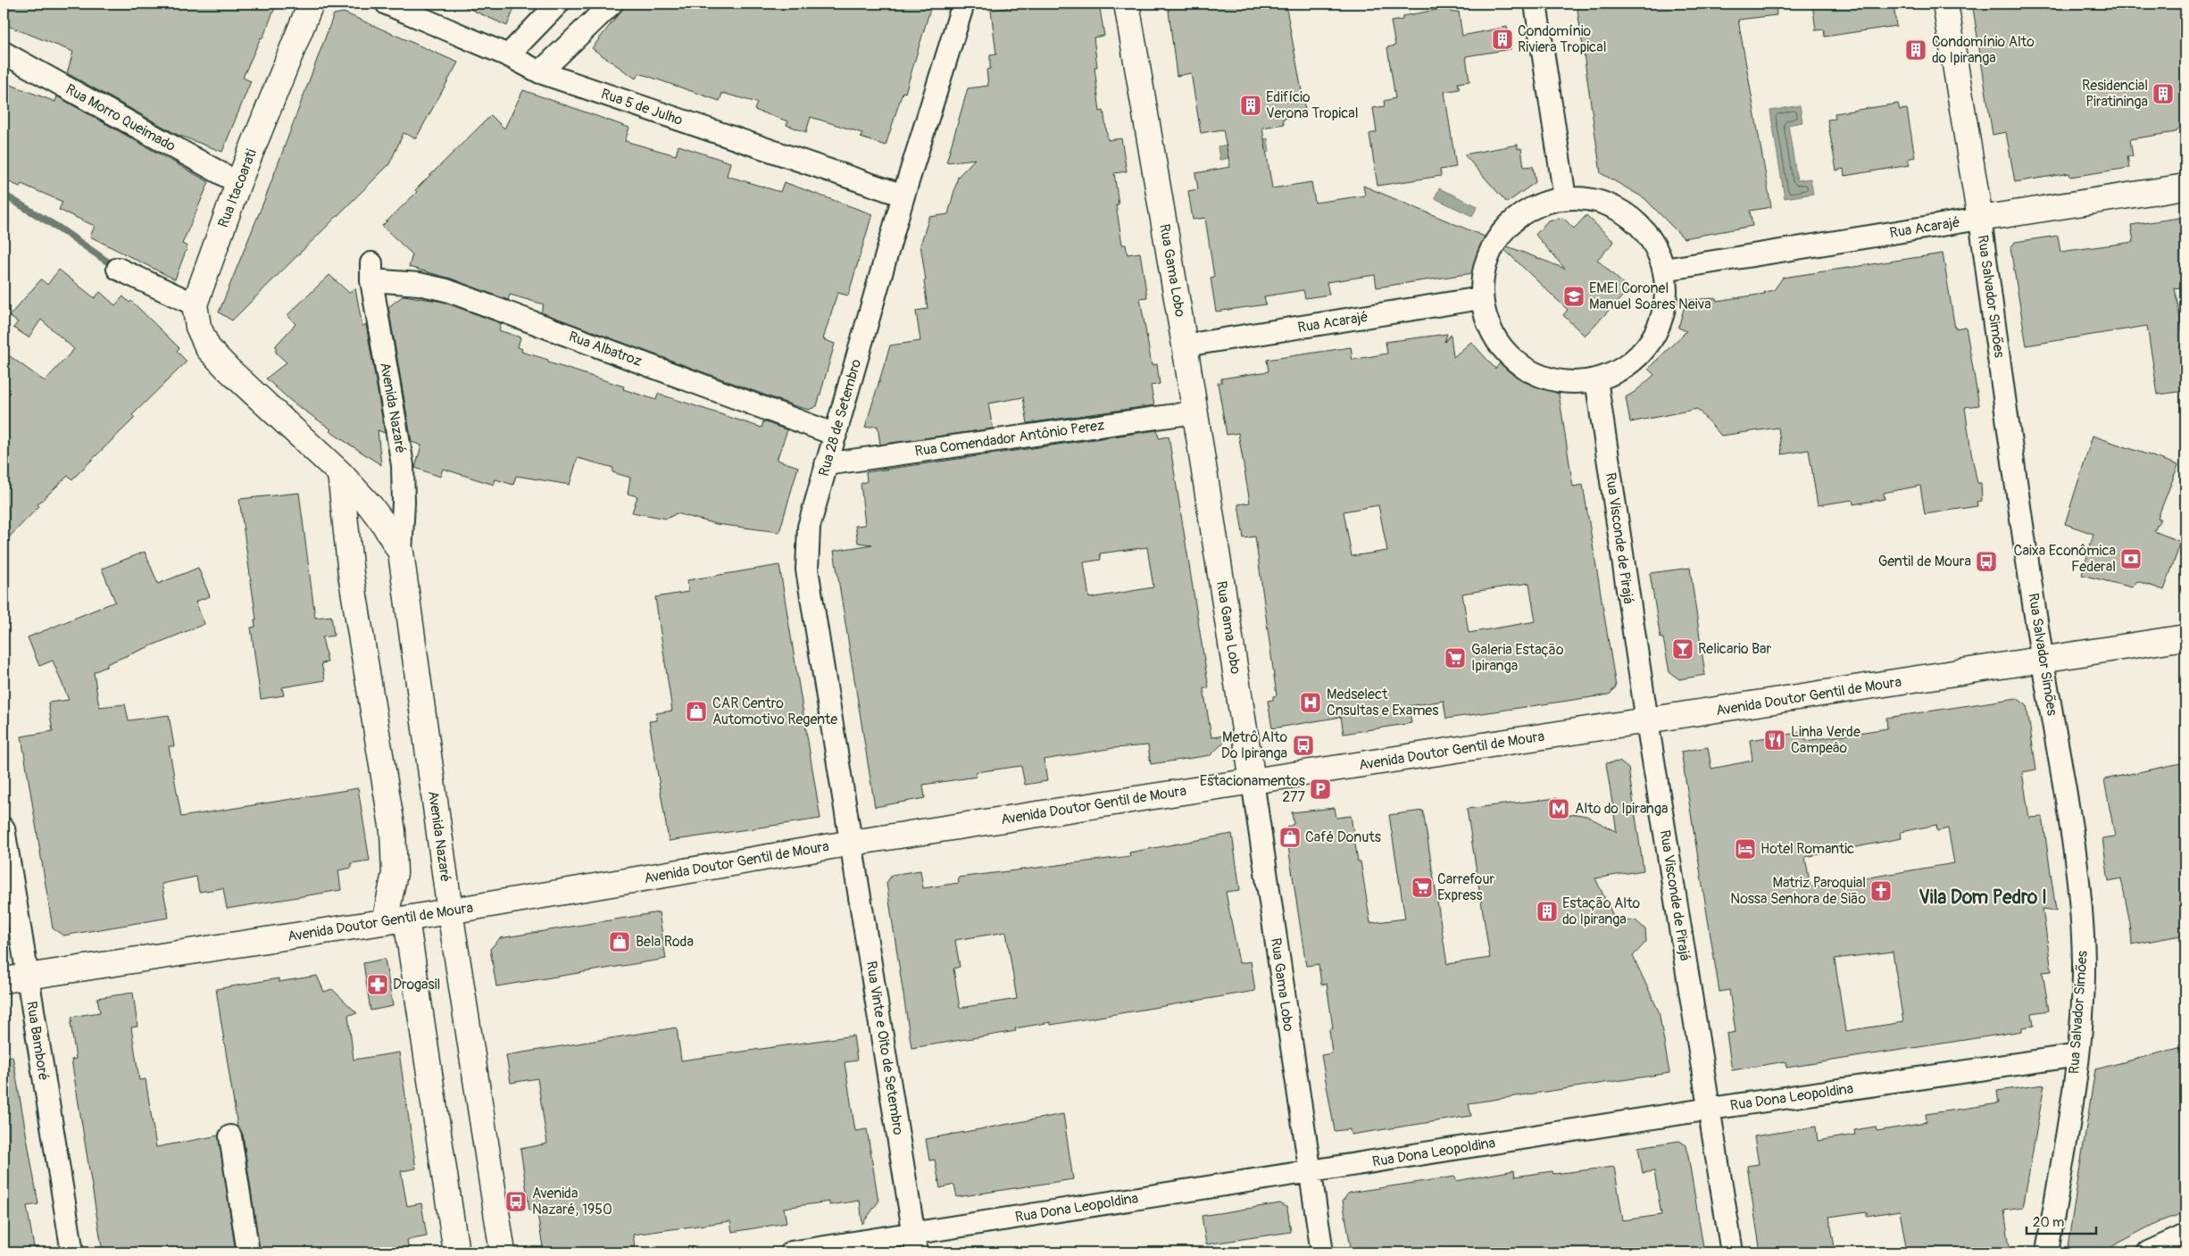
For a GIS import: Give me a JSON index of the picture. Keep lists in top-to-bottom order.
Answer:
{
  "streets": {
    "main road": [
      "Rua Itacoarati",
      "Rua Acarajé",
      "Rua Gama Lobo",
      "Rua Salvador Simões",
      "Avenida Nazaré",
      "Avenida Doutor Gentil de Moura"
    ],
    "street": [
      "Rua 5 de Julho",
      "Rua Morro Queimado",
      "Rua Albatroz",
      "Rua 28 de Setembro",
      "Rua Comendador Antônio Perez",
      "Rua Visconde de Pirajá",
      "Rua Bamboré",
      "Rua Vinte e Oito de Setembro",
      "Rua Dona Leopoldina"
    ]
  },
  "crossings": [
    ["Rua 5 de Julho", "Rua 28 de Setembro"],
    ["Rua Morro Queimado", "Rua Itacoarati"],
    ["Rua Itacoarati", "Avenida Nazaré"],
    ["Rua Acarajé", "Rua Gama Lobo"],
    ["Rua Acarajé", "Rua Salvador Simões"],
    ["Rua Gama Lobo", "Rua Comendador Antônio Perez"],
    ["Rua Gama Lobo", "Avenida Doutor Gentil de Moura"],
    ["Rua Gama Lobo", "Rua Dona Leopoldina"],
    ["Rua Salvador Simões", "Avenida Doutor Gentil de Moura"],
    ["Rua Salvador Simões", "Rua Dona Leopoldina"],
    ["Rua Albatroz", "Avenida Nazaré"],
    ["Rua Albatroz", "Rua 28 de Setembro"],
    ["Avenida Nazaré", "Avenida Doutor Gentil de Moura"],
    ["Rua 28 de Setembro", "Rua Comendador Antônio Perez"],
    ["Rua 28 de Setembro", "Avenida Doutor Gentil de Moura"],
    ["Rua 28 de Setembro", "Rua Vinte e Oito de Setembro"],
    ["Rua Visconde de Pirajá", "Avenida Doutor Gentil de Moura"],
    ["Rua Visconde de Pirajá", "Rua Dona Leopoldina"],
    ["Avenida Doutor Gentil de Moura", "Rua Bamboré"],
    ["Avenida Doutor Gentil de Moura", "Rua Vinte e Oito de Setembro"],
    ["Rua Vinte e Oito de Setembro", "Rua Dona Leopoldina"]
  ],
  "districts": ["Vila Dom Pedro I"],
  "places": {
    "building": [
      "Condomínio Riviera Tropical",
      "Condomínio Alto do Ipiranga",
      "Residencial Piratininga",
      "Edifício Verona Tropical",
      "Estação Alto do Ipiranga"
    ],
    "school or university": ["EMEI Coronel Manuel Soares Neiva"],
    "bank": ["Caixa Econômica Federal"],
    "bus stop": ["Gentil de Moura", "Metrô Alto Do Ipiranga", "Avenida Nazaré, 1950"],
    "bar": ["Relicario Bar"],
    "supermarket": ["Galeria Estação Ipiranga", "Carrefour Express"],
    "hospital": ["Medselect Cnsultas e Exames"],
    "shop": ["CAR Centro Automotivo Regente", "Café Donuts", "Bela Roda"],
    "restaurant": ["Linha Verde Campeâo"],
    "parking": ["Estacionamentos 277"],
    "metro station": ["Alto do Ipiranga"],
    "hotel": ["Hotel Romantic"],
    "church": ["Matriz Paroquial Nossa Senhora de Sião"],
    "pharmacy": ["Drogasil"]
  },
  "scale_bar": "20 m"
}
